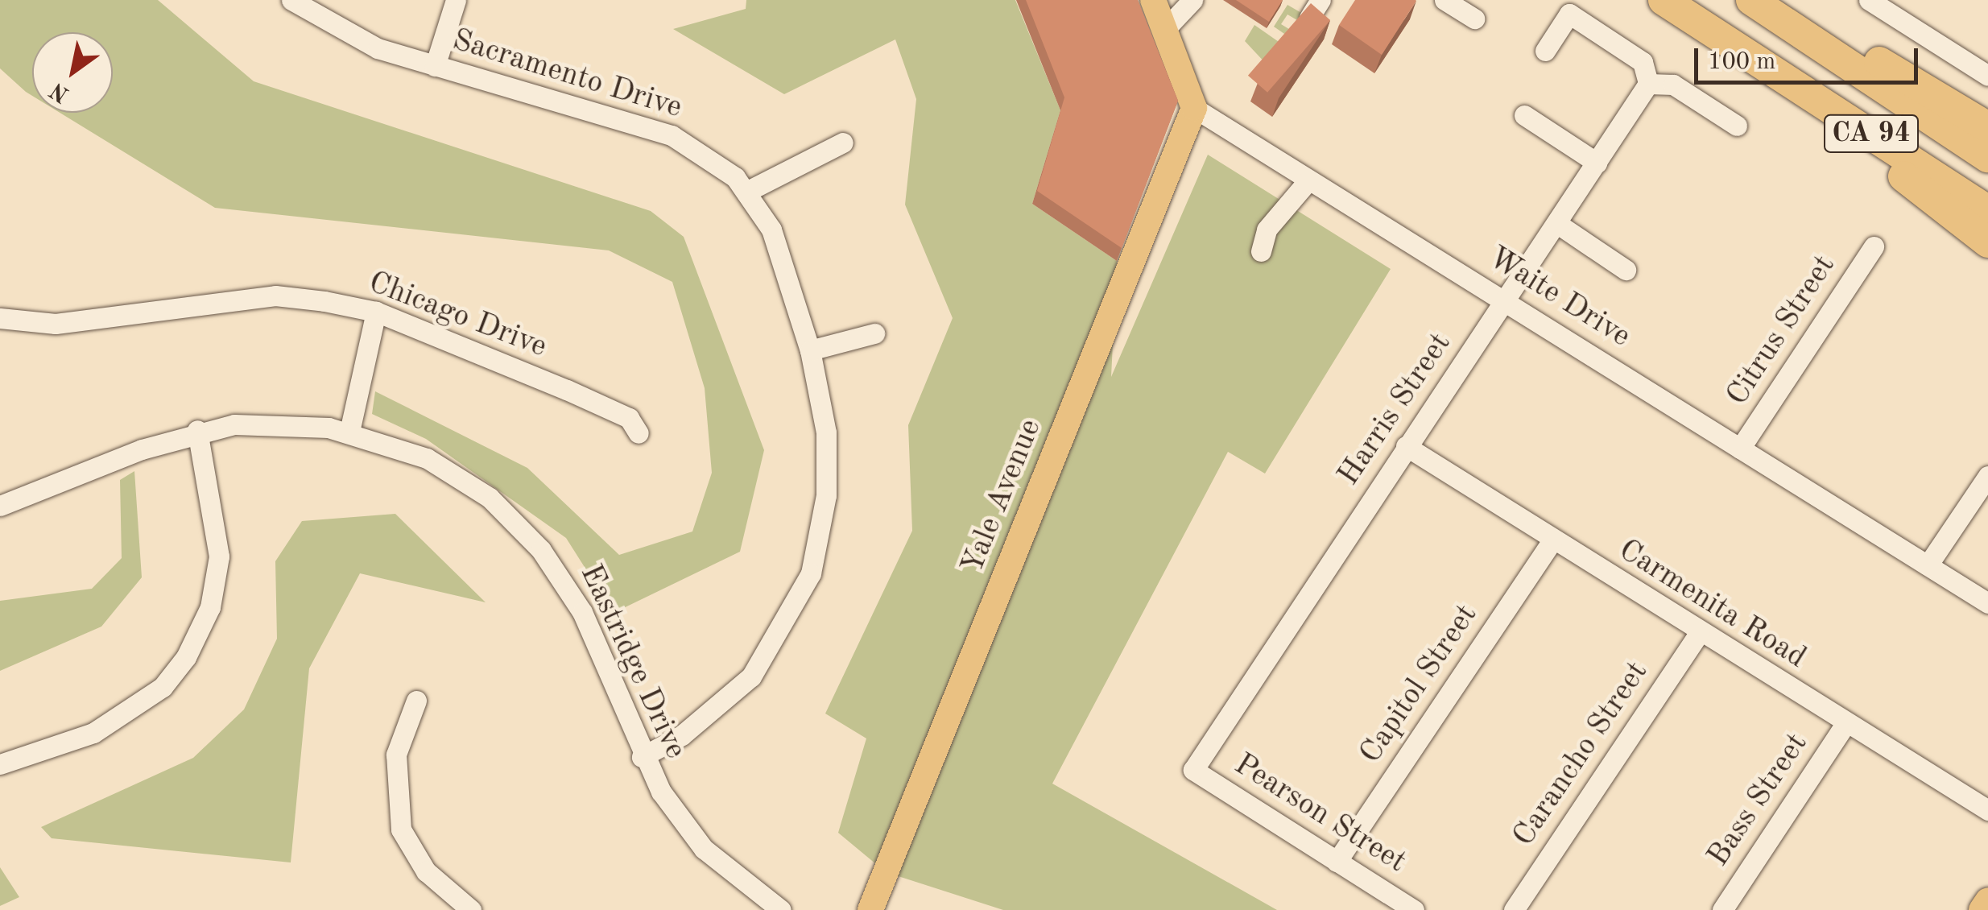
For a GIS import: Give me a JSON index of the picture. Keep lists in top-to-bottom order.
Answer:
{
  "streets": {
    "highway": ["CA 94"],
    "main road": ["Yale Avenue"],
    "street": [
      "Sacramento Drive",
      "Waite Drive",
      "Chicago Drive",
      "Citrus Street",
      "Harris Street",
      "Carmenita Road",
      "Eastridge Drive",
      "Capitol Street",
      "Carancho Street",
      "Bass Street",
      "Pearson Street"
    ]
  },
  "crossings": [
    ["Sacramento Drive", "Eastridge Drive"],
    ["Waite Drive", "Citrus Street"],
    ["Waite Drive", "Harris Street"],
    ["Waite Drive", "Yale Avenue"],
    ["Harris Street", "Carmenita Road"],
    ["Harris Street", "Pearson Street"],
    ["Carmenita Road", "Capitol Street"],
    ["Carmenita Road", "Carancho Street"],
    ["Carmenita Road", "Bass Street"],
    ["Capitol Street", "Pearson Street"]
  ],
  "scale_bar": "100 m",
  "north": "bottom left"
}
